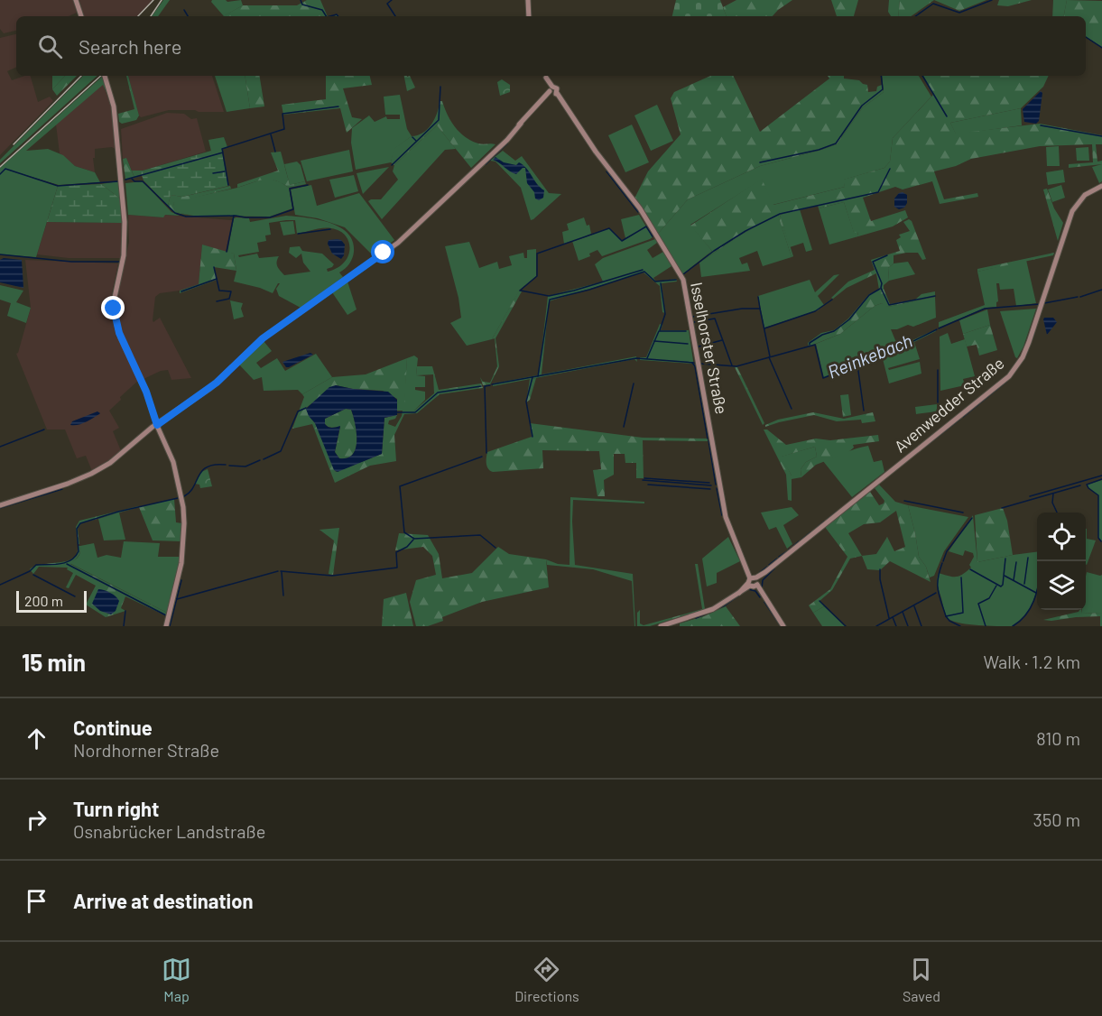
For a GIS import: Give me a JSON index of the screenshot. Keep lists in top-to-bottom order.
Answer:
{
  "streets": {
    "street": ["Isselhorster Straße", "Avenwedder Straße"]
  },
  "crossings": [
    ["Isselhorster Straße", "Avenwedder Straße"]
  ],
  "water": ["Reinkebach"],
  "scale_bar": "200 m",
  "page": {
    "search": "Search here",
    "scale": "200 m",
    "heading": ["15 min", "Walk · 1.2 km"],
    "list": [
      ["Continue", "Nordhorner Straße", "810 m"],
      ["Turn right", "Osnabrücker Landstraße", "350 m"],
      "Arrive at destination"
    ],
    "nav": ["Map", "Directions", "Saved"]
  }
}
